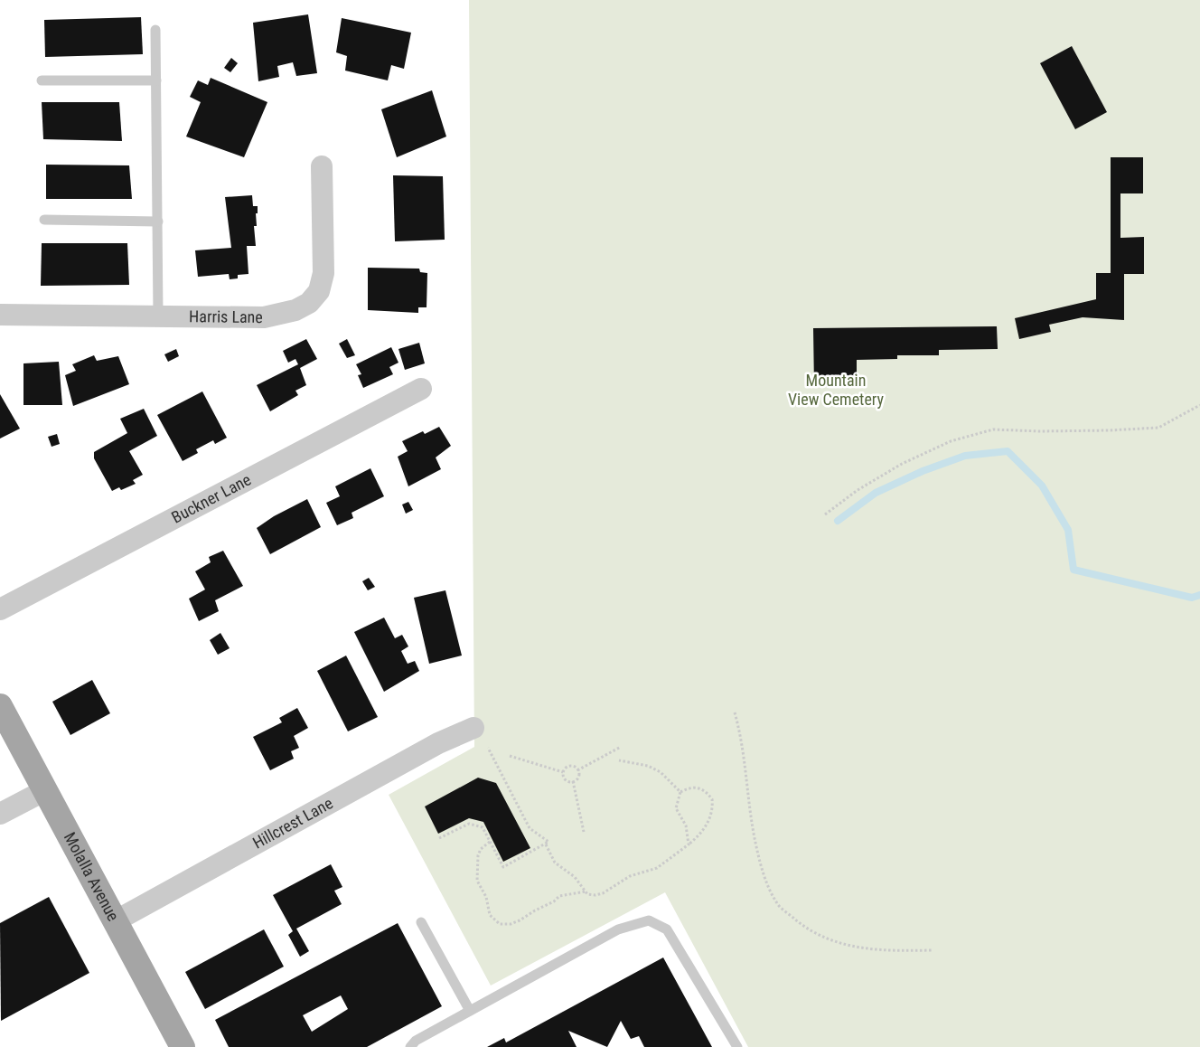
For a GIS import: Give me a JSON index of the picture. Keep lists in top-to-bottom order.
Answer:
{
  "streets": {
    "main road": ["Molalla Avenue"],
    "street": ["Harris Lane", "Buckner Lane", "Hillcrest Lane"]
  },
  "crossings": [
    ["Hillcrest Lane", "Molalla Avenue"]
  ],
  "parks": ["Mountain View Cemetery"]
}
